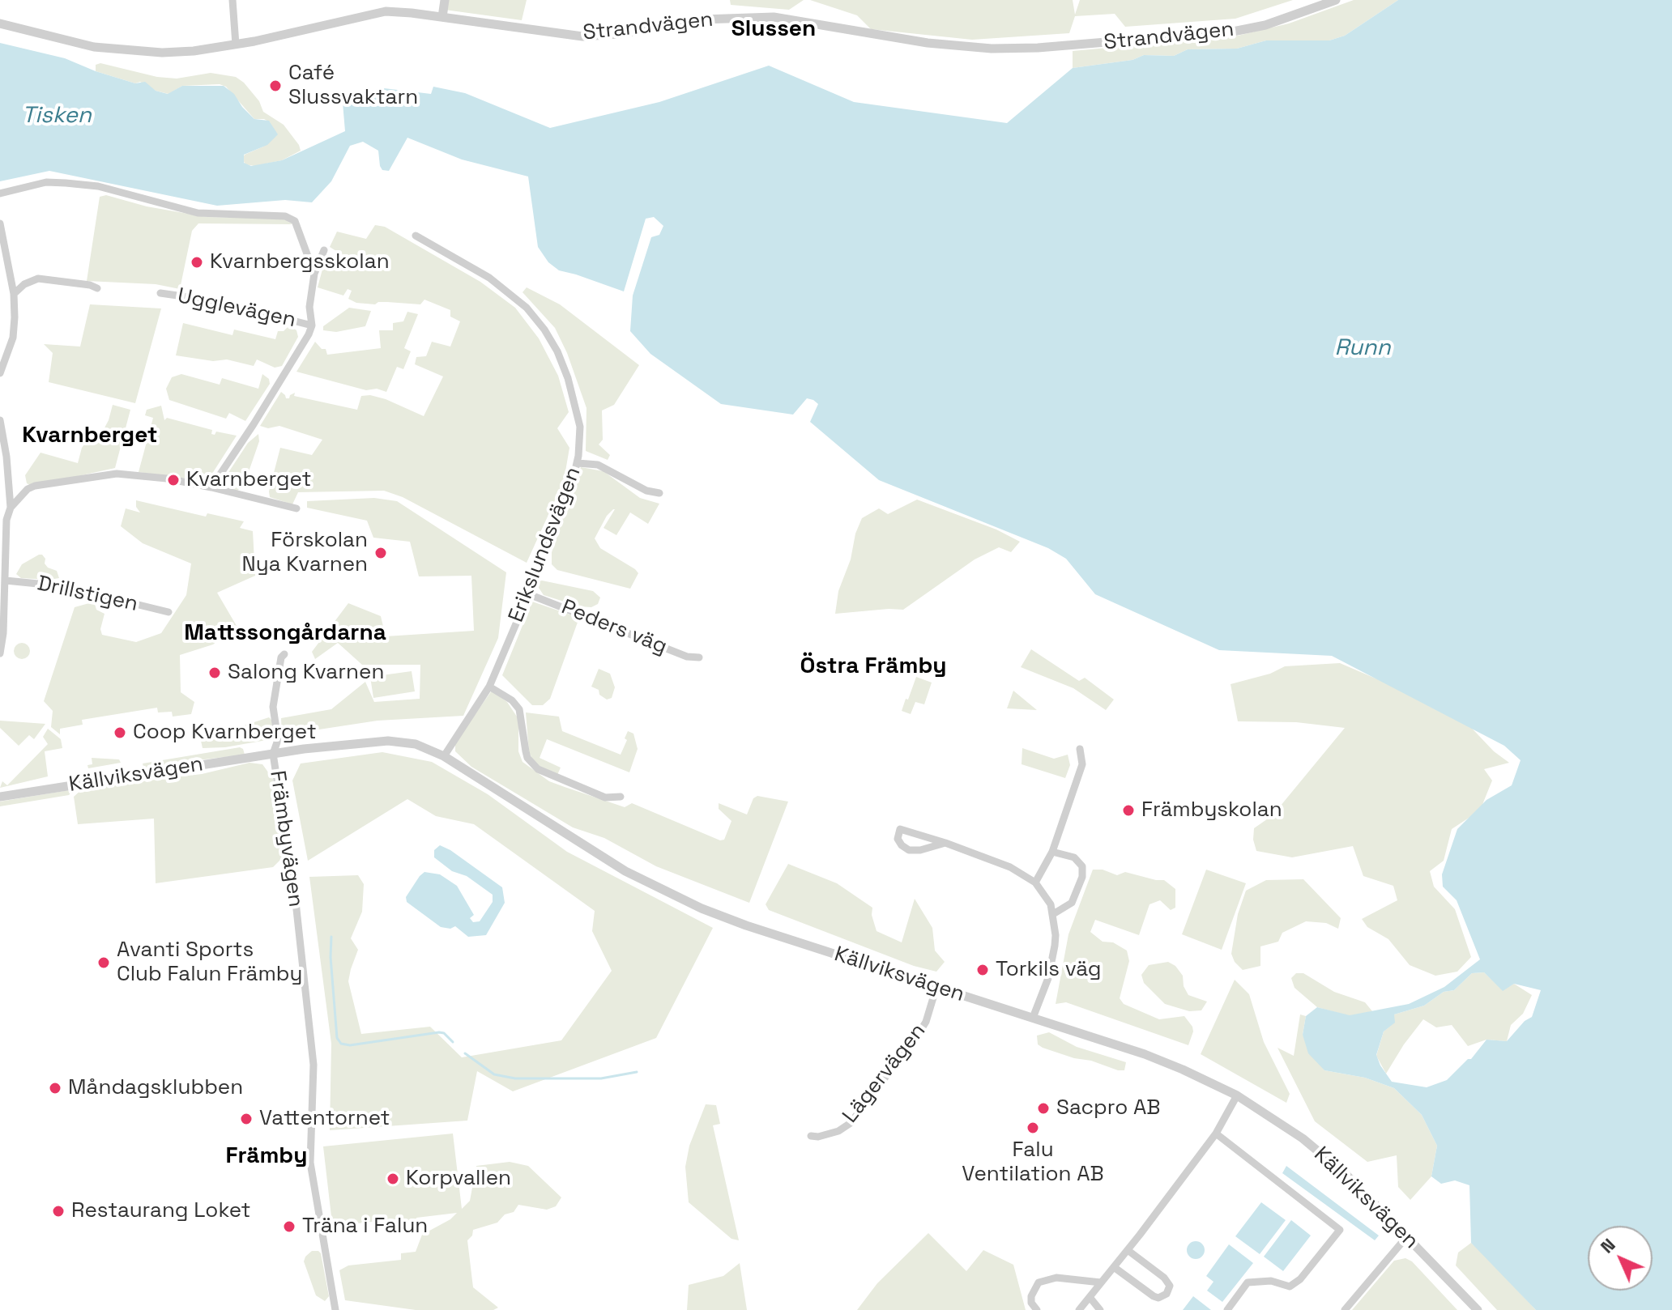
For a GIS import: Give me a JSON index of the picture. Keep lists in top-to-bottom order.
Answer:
{
  "streets": {
    "street": [
      "Strandvägen",
      "Ugglevägen",
      "Erikslundsvägen",
      "Drillstigen",
      "Peders väg",
      "Källviksvägen",
      "Främbyvägen",
      "Lägervägen"
    ]
  },
  "crossings": [
    ["Erikslundsvägen", "Peders väg"],
    ["Erikslundsvägen", "Källviksvägen"],
    ["Källviksvägen", "Främbyvägen"],
    ["Källviksvägen", "Lägervägen"]
  ],
  "districts": [
    "Slussen",
    "Kvarnberget",
    "Mattssongårdarna",
    "Östra Främby",
    "Främby"
  ],
  "water": ["Tisken", "Runn"],
  "places": [
    "Café Slussvaktarn",
    "Kvarnbergsskolan",
    "Kvarnberget",
    "Förskolan Nya Kvarnen",
    "Salong Kvarnen",
    "Coop Kvarnberget",
    "Främbyskolan",
    "Avanti Sports Club Falun Främby",
    "Torkils väg",
    "Måndagsklubben",
    "Sacpro AB",
    "Vattentornet",
    "Falu Ventilation AB",
    "Korpvallen",
    "Restaurang Loket",
    "Träna i Falun"
  ],
  "north": "top left"
}
